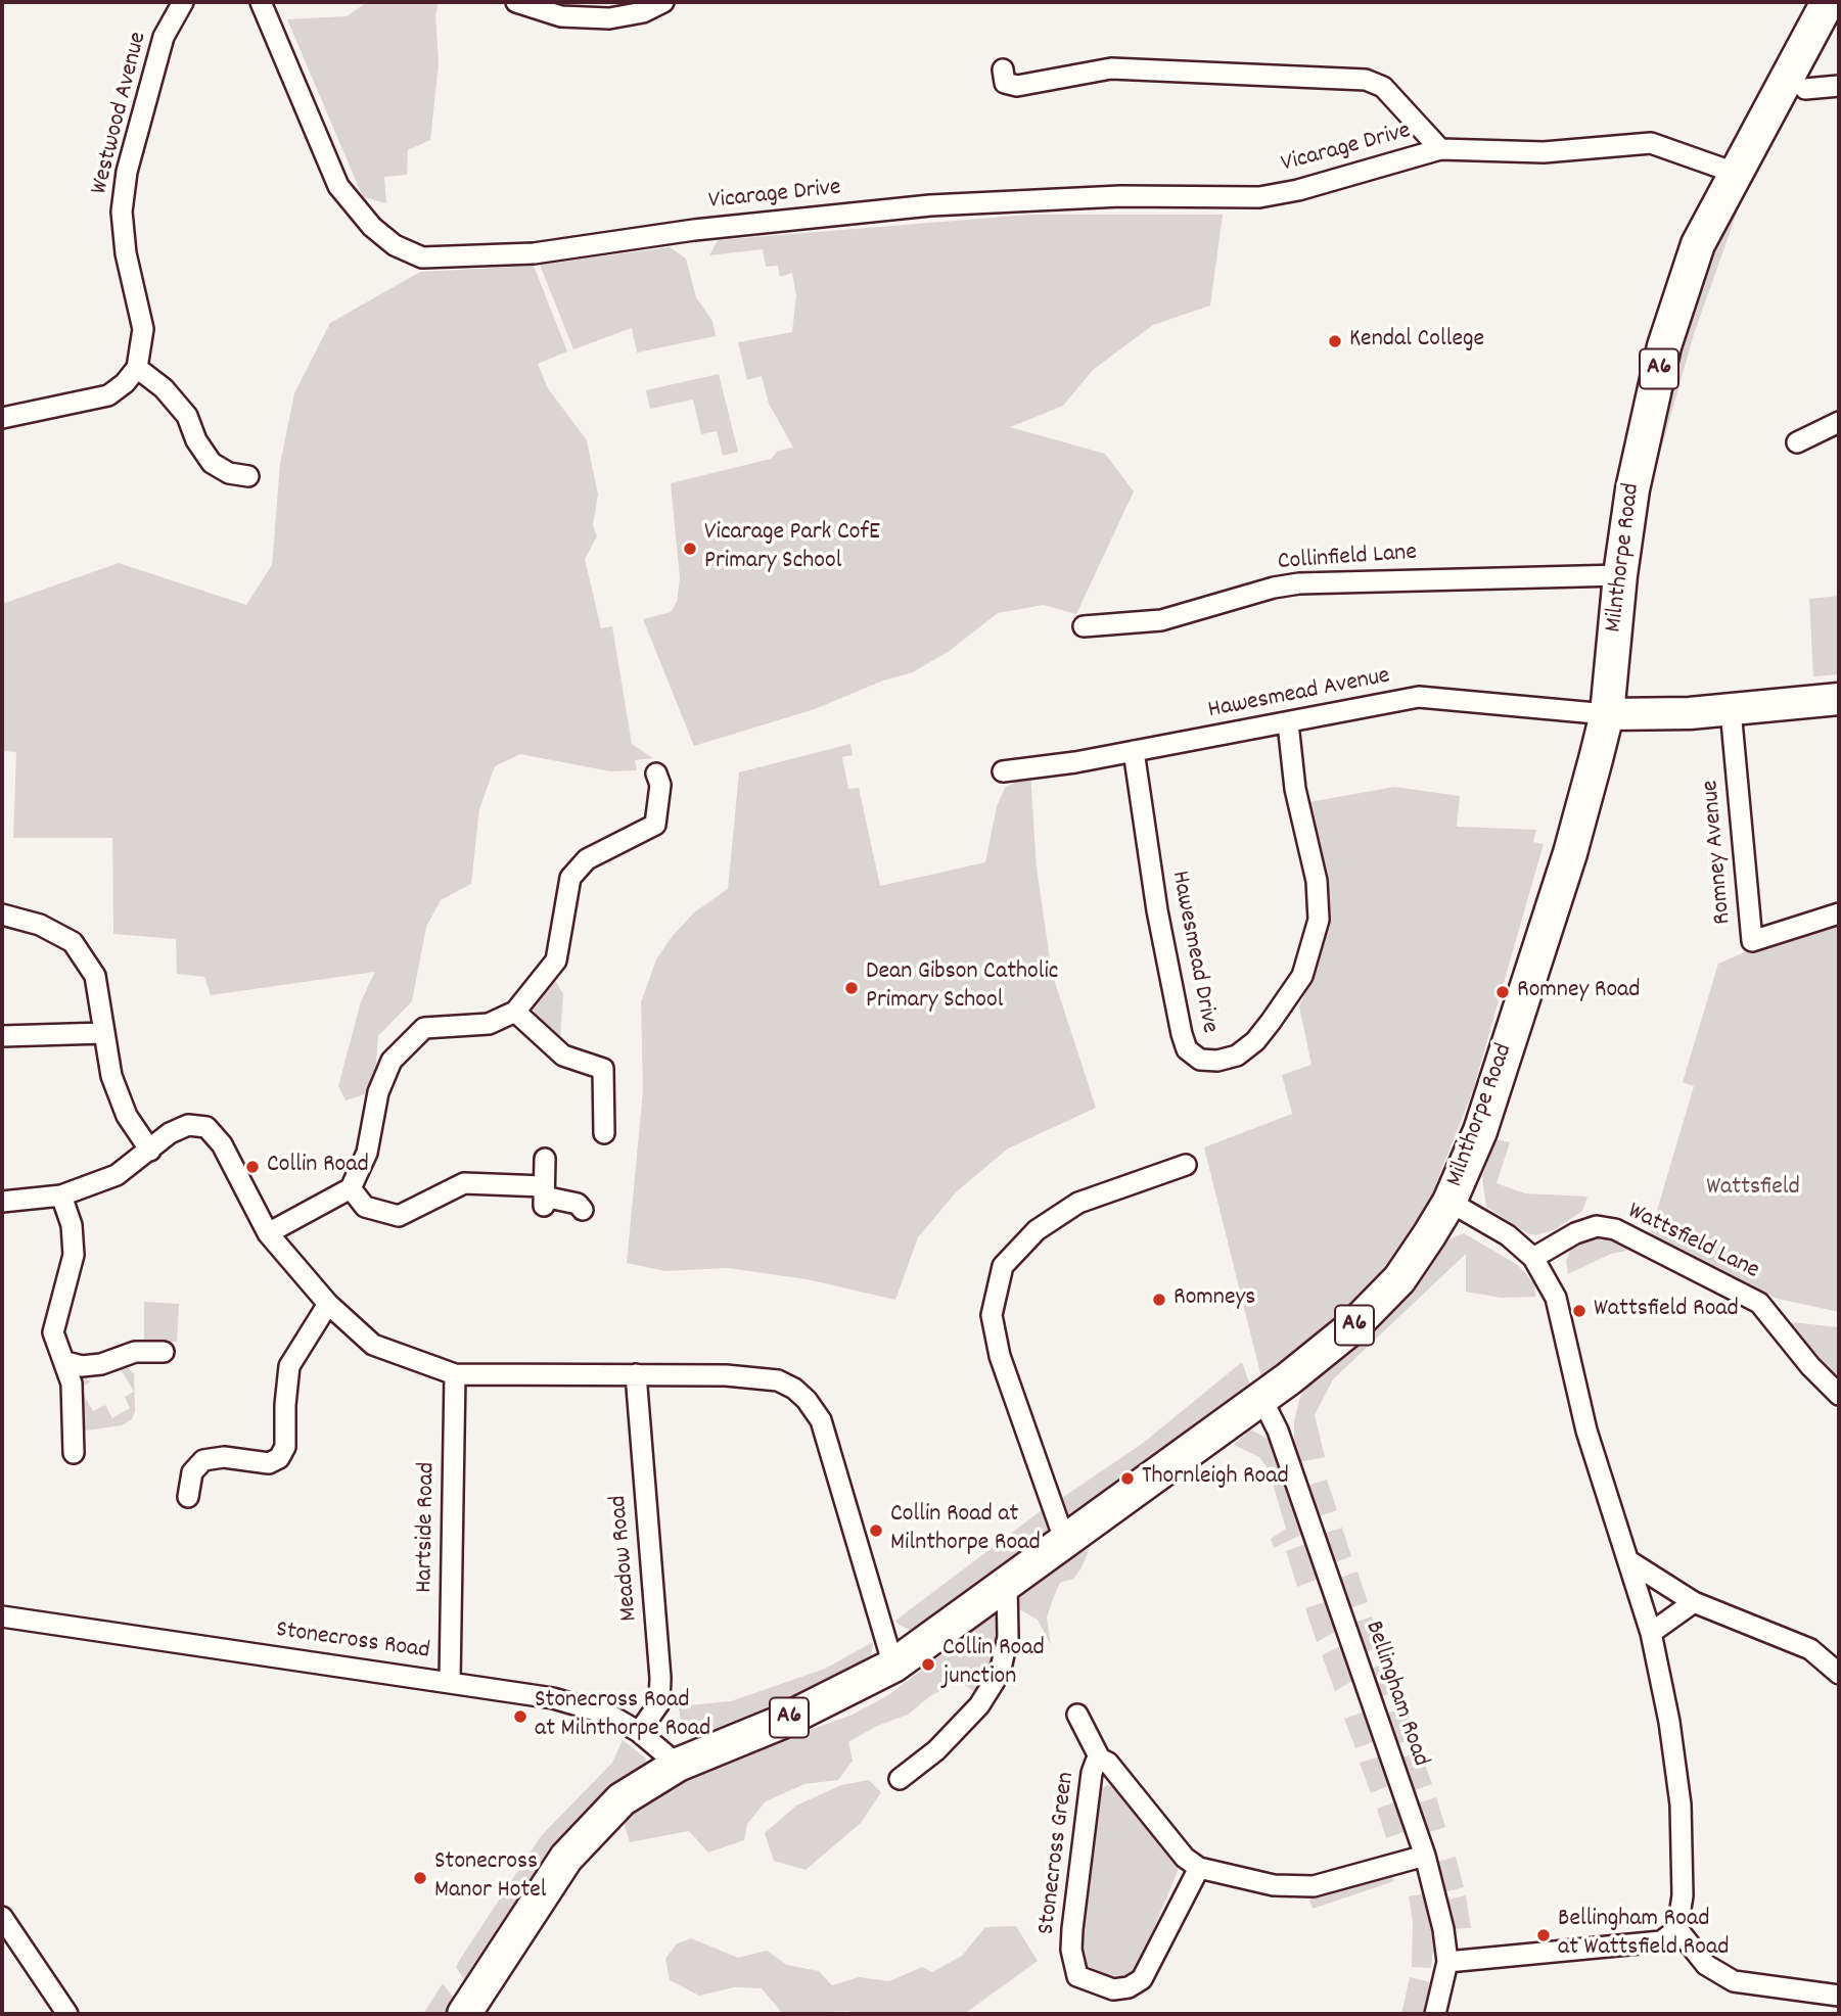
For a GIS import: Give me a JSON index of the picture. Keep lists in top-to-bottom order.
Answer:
{
  "streets": {
    "highway": ["A6", "Milnthorpe Road"],
    "street": [
      "Westwood Avenue",
      "Vicarage Drive",
      "Collinfield Lane",
      "Hawesmead Avenue",
      "Romney Avenue",
      "Hawesmead Drive",
      "Wattsfield Lane",
      "Hartside Road",
      "Meadow Road",
      "Stonecross Road",
      "Bellingham Road",
      "Stonecross Green"
    ]
  },
  "crossings": [
    ["Vicarage Drive", "Milnthorpe Road"],
    ["Milnthorpe Road", "Collinfield Lane"],
    ["Milnthorpe Road", "Hawesmead Avenue"],
    ["Milnthorpe Road", "Stonecross Road"],
    ["Milnthorpe Road", "Bellingham Road"],
    ["Hawesmead Avenue", "Hawesmead Drive"],
    ["Hartside Road", "Stonecross Road"],
    ["Meadow Road", "Stonecross Road"]
  ],
  "parks": ["Wattsfield"],
  "places": [
    "Kendal College",
    "Vicarage Park CofE Primary School",
    "Dean Gibson Catholic Primary School",
    "Romney Road",
    "Collin Road",
    "Romneys",
    "Wattsfield Road",
    "Thornleigh Road",
    "Collin Road at Milnthorpe Road",
    "Collin Road junction",
    "Stonecross Road at Milnthorpe Road",
    "Stonecross Manor Hotel",
    "Bellingham Road at Wattsfield Road"
  ]
}
